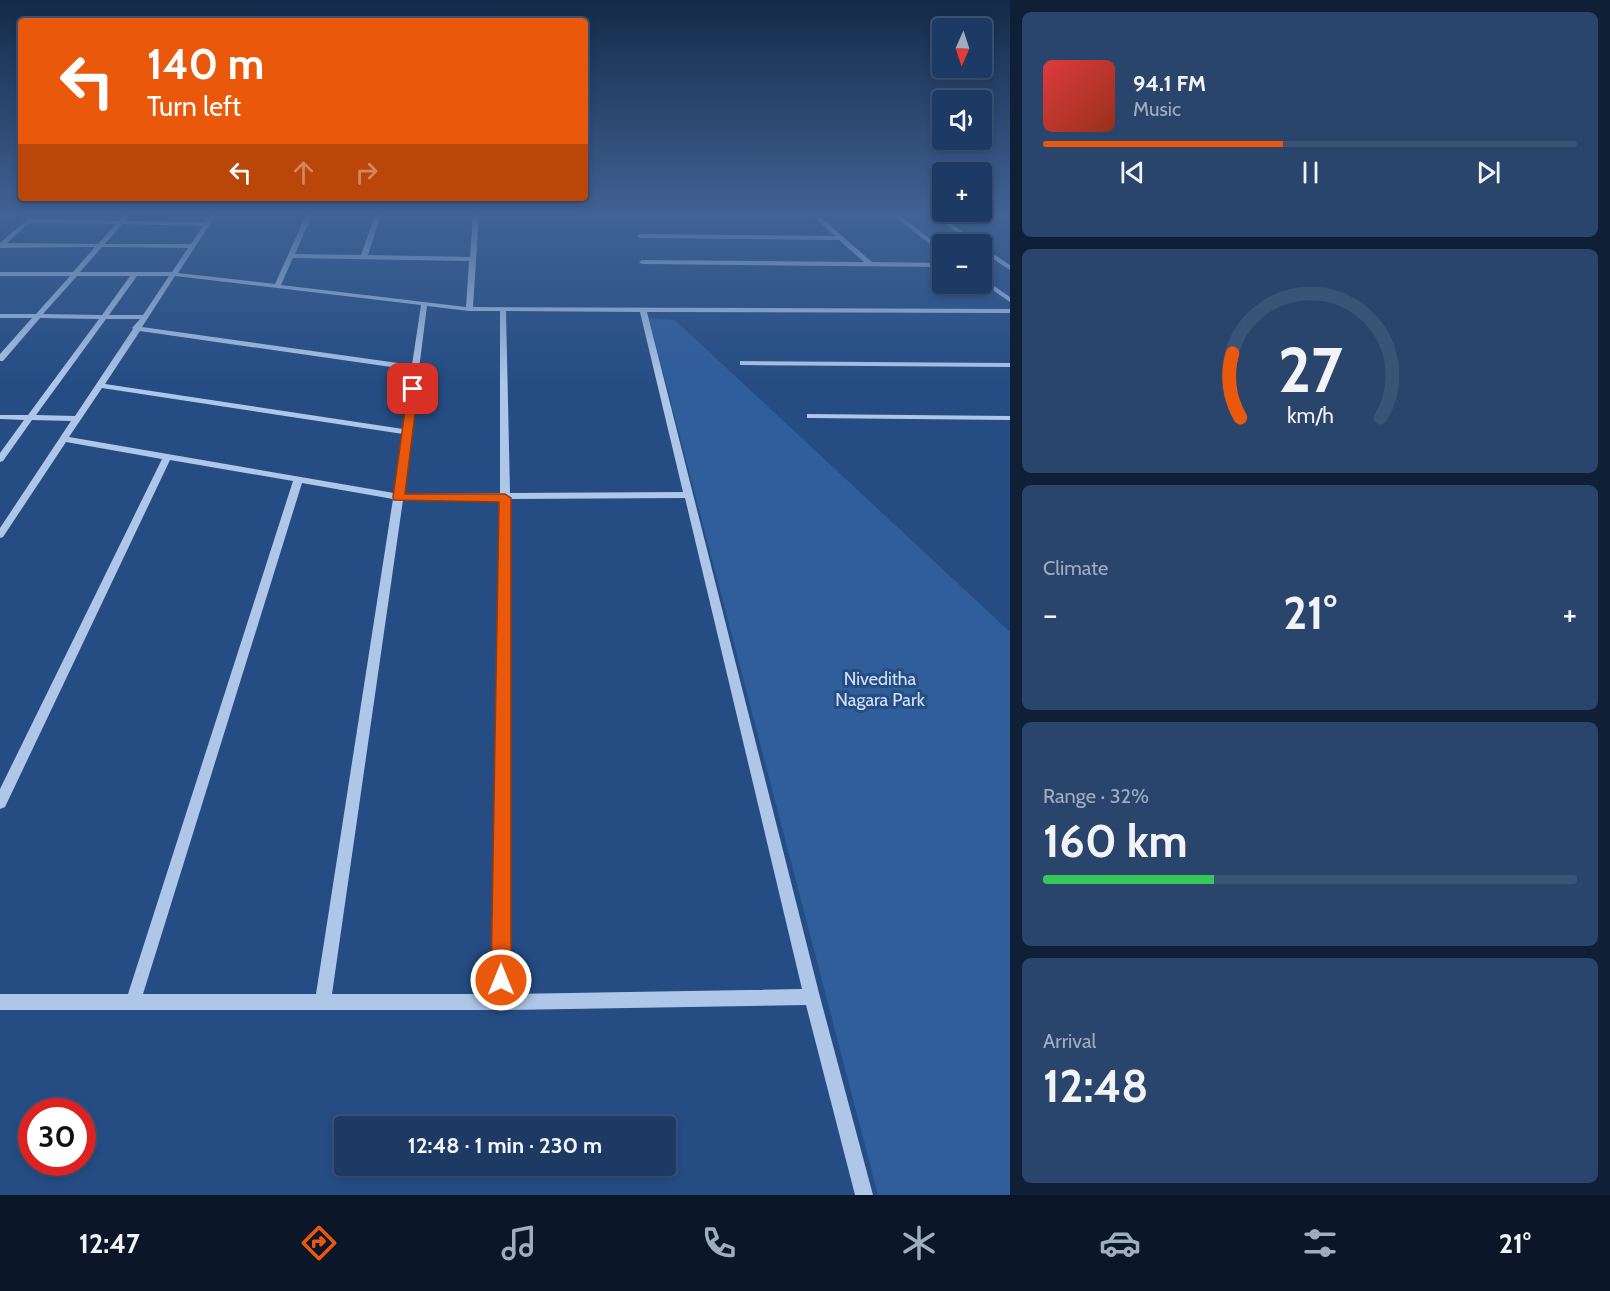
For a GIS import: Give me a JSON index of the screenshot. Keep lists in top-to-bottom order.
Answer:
{
  "parks": ["Niveditha Nagara Park"],
  "north": "bottom",
  "page": {
    "map_buttons": ["+", "−"],
    "turn": ["140 m", "Turn left"],
    "song": ["94.1 FM", "Music"],
    "tile": [
      "Climate",
      ["Range · 32%", "160 km"],
      ["Arrival", "12:48"]
    ],
    "heat": ["−", "21°", "+"],
    "limit": "30",
    "trip": "12:48 · 1 min · 230 m",
    "tabs": ["12:47", "21°"],
    "gauge": ["27", "km/h"]
  }
}
